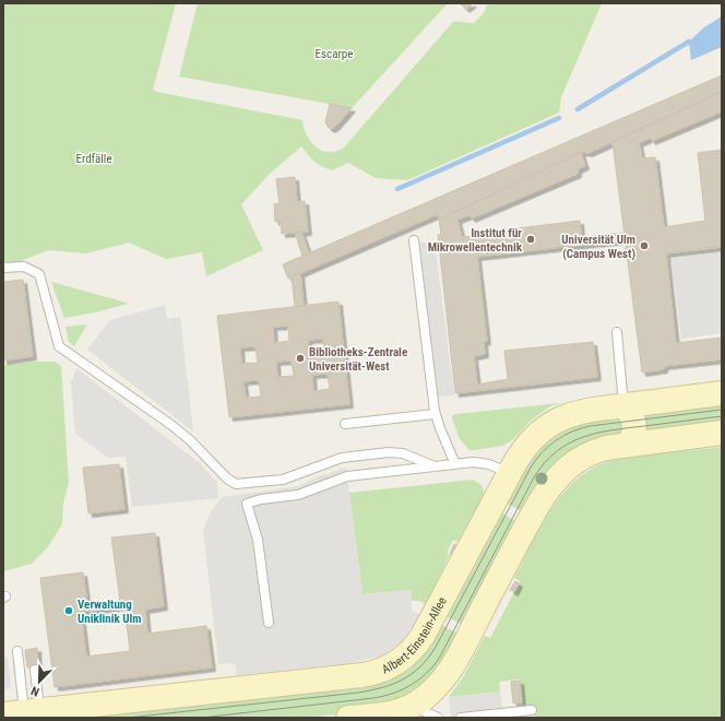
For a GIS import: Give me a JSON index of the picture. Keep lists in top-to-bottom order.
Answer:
{
  "streets": {
    "street": ["Albert-Einstein-Allee"]
  },
  "parks": ["Escarpe", "Erdfälle"],
  "places": [
    "Institut für Mikrowellentechnik",
    "Universität Ulm (Campus West)",
    "Bibliotheks-Zentrale Universität-West",
    "Verwaltung Uniklinik Ulm"
  ],
  "north": "bottom left"
}
